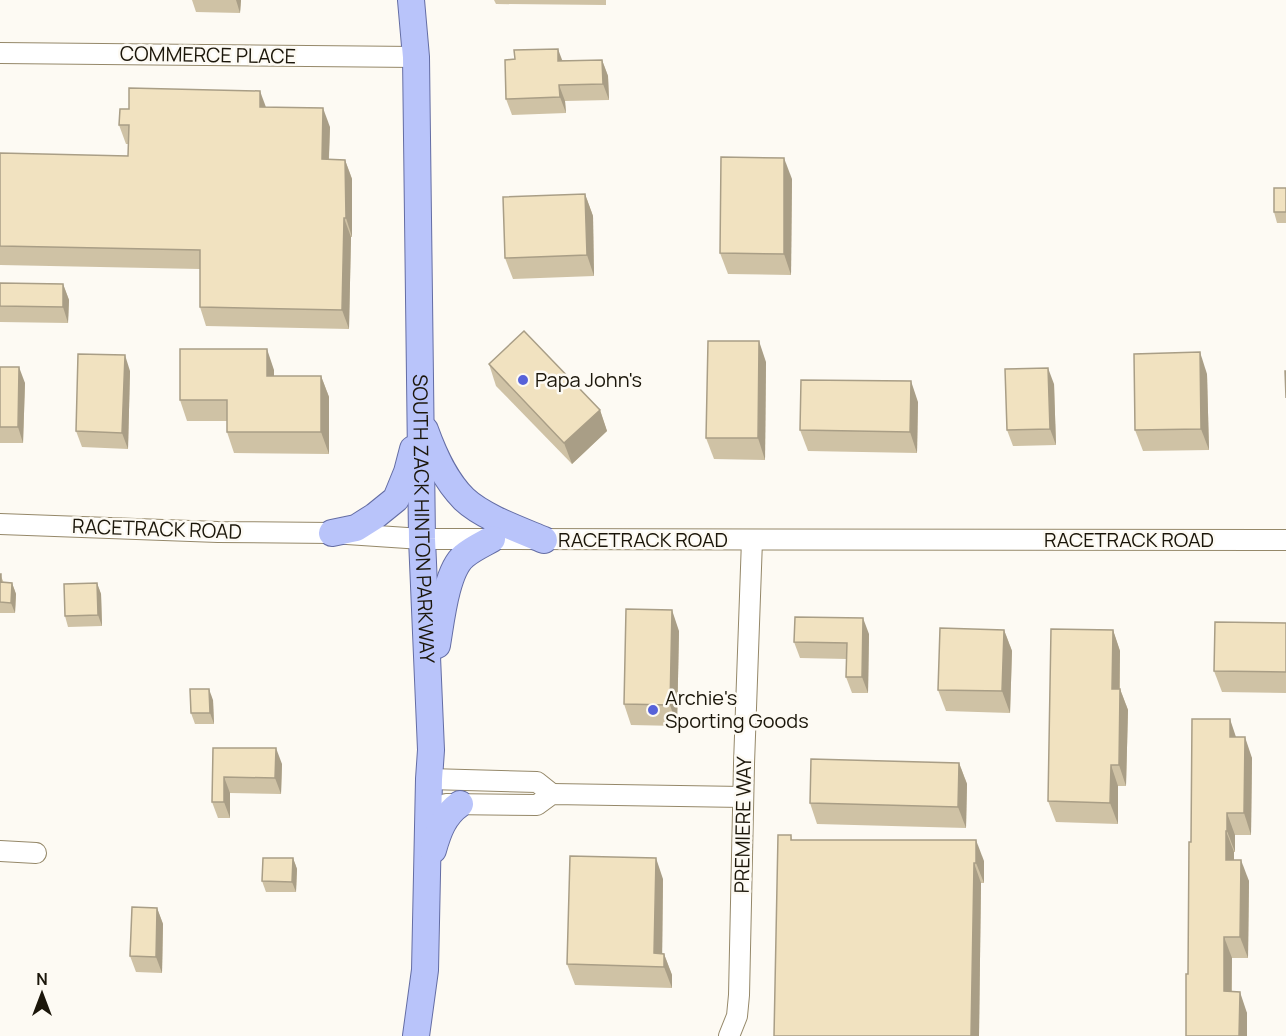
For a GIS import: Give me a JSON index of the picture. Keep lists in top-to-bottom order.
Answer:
{
  "streets": {
    "main road": ["SOUTH ZACK HINTON PARKWAY"],
    "street": ["COMMERCE PLACE", "RACETRACK ROAD", "PREMIERE WAY"]
  },
  "crossings": [
    ["COMMERCE PLACE", "SOUTH ZACK HINTON PARKWAY"],
    ["SOUTH ZACK HINTON PARKWAY", "RACETRACK ROAD"],
    ["RACETRACK ROAD", "PREMIERE WAY"]
  ],
  "places": ["Papa John's", "Archie's Sporting Goods"],
  "north": "top"
}
